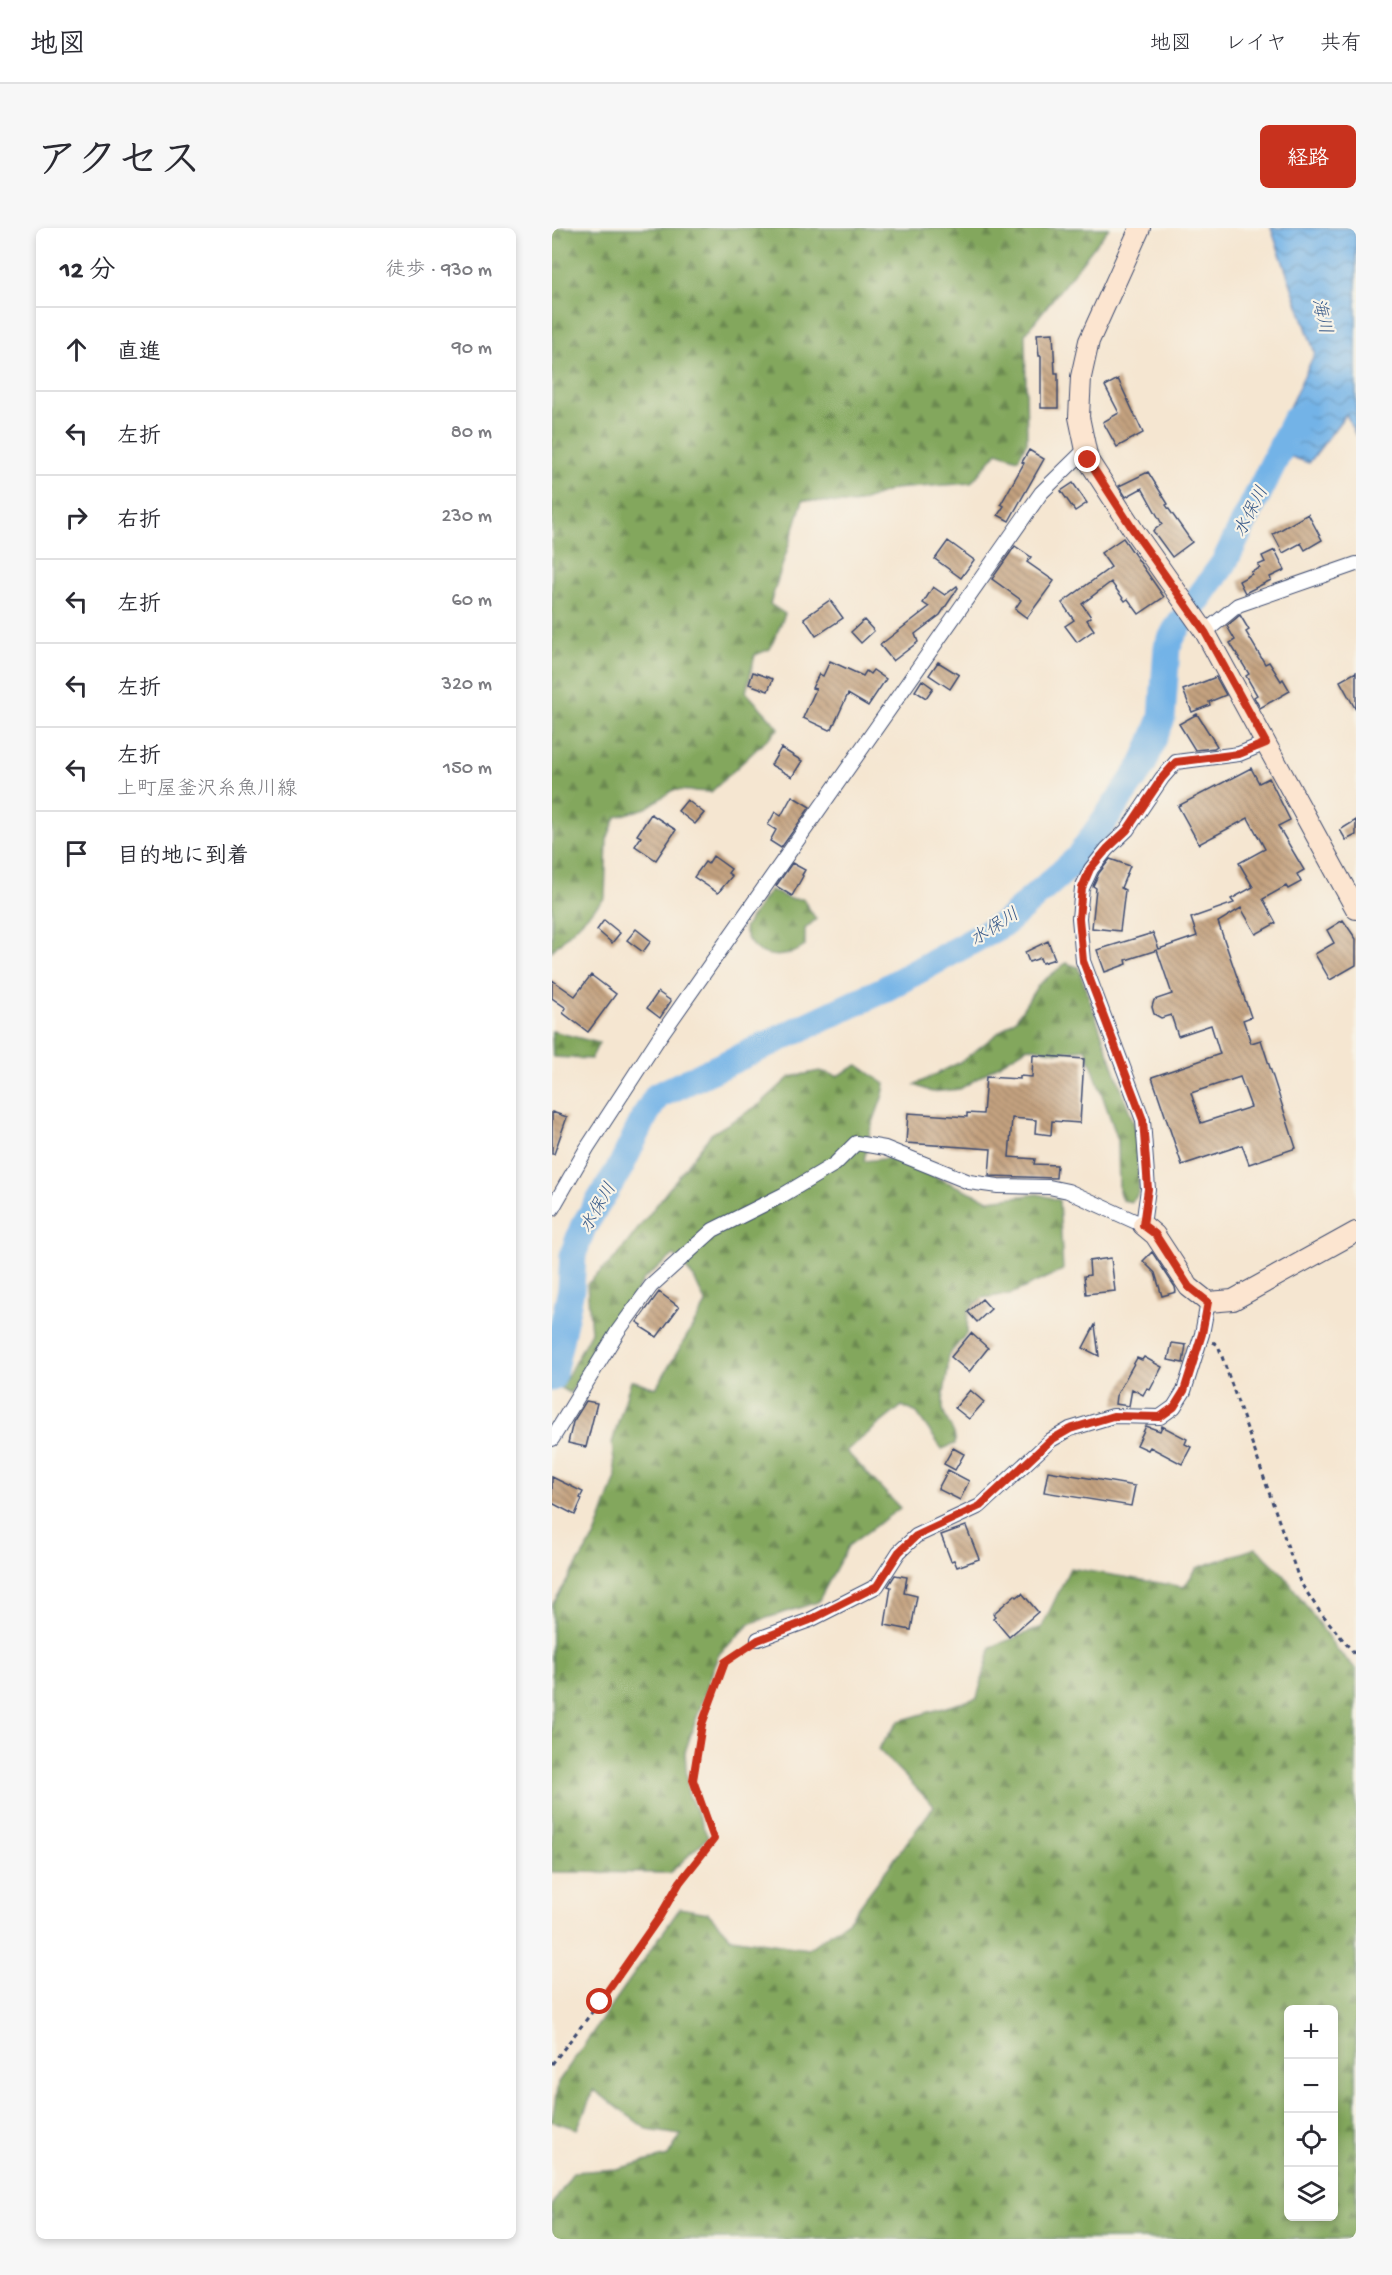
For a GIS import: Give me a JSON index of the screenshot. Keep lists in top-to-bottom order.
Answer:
{
  "water": ["海川", "水保川"],
  "page": {
    "header": "地図",
    "nav": ["地図", "レイヤ", "共有"],
    "title": "アクセス",
    "buttons": "経路",
    "heading": ["12 分", "徒歩 · 930 m"],
    "list": [
      ["直進", "90 m"],
      ["左折", "80 m"],
      ["右折", "230 m"],
      ["左折", "60 m"],
      ["左折", "320 m"],
      ["左折", "上町屋釜沢糸魚川線", "150 m"],
      "目的地に到着"
    ],
    "map_buttons": ["+", "−"]
  }
}
